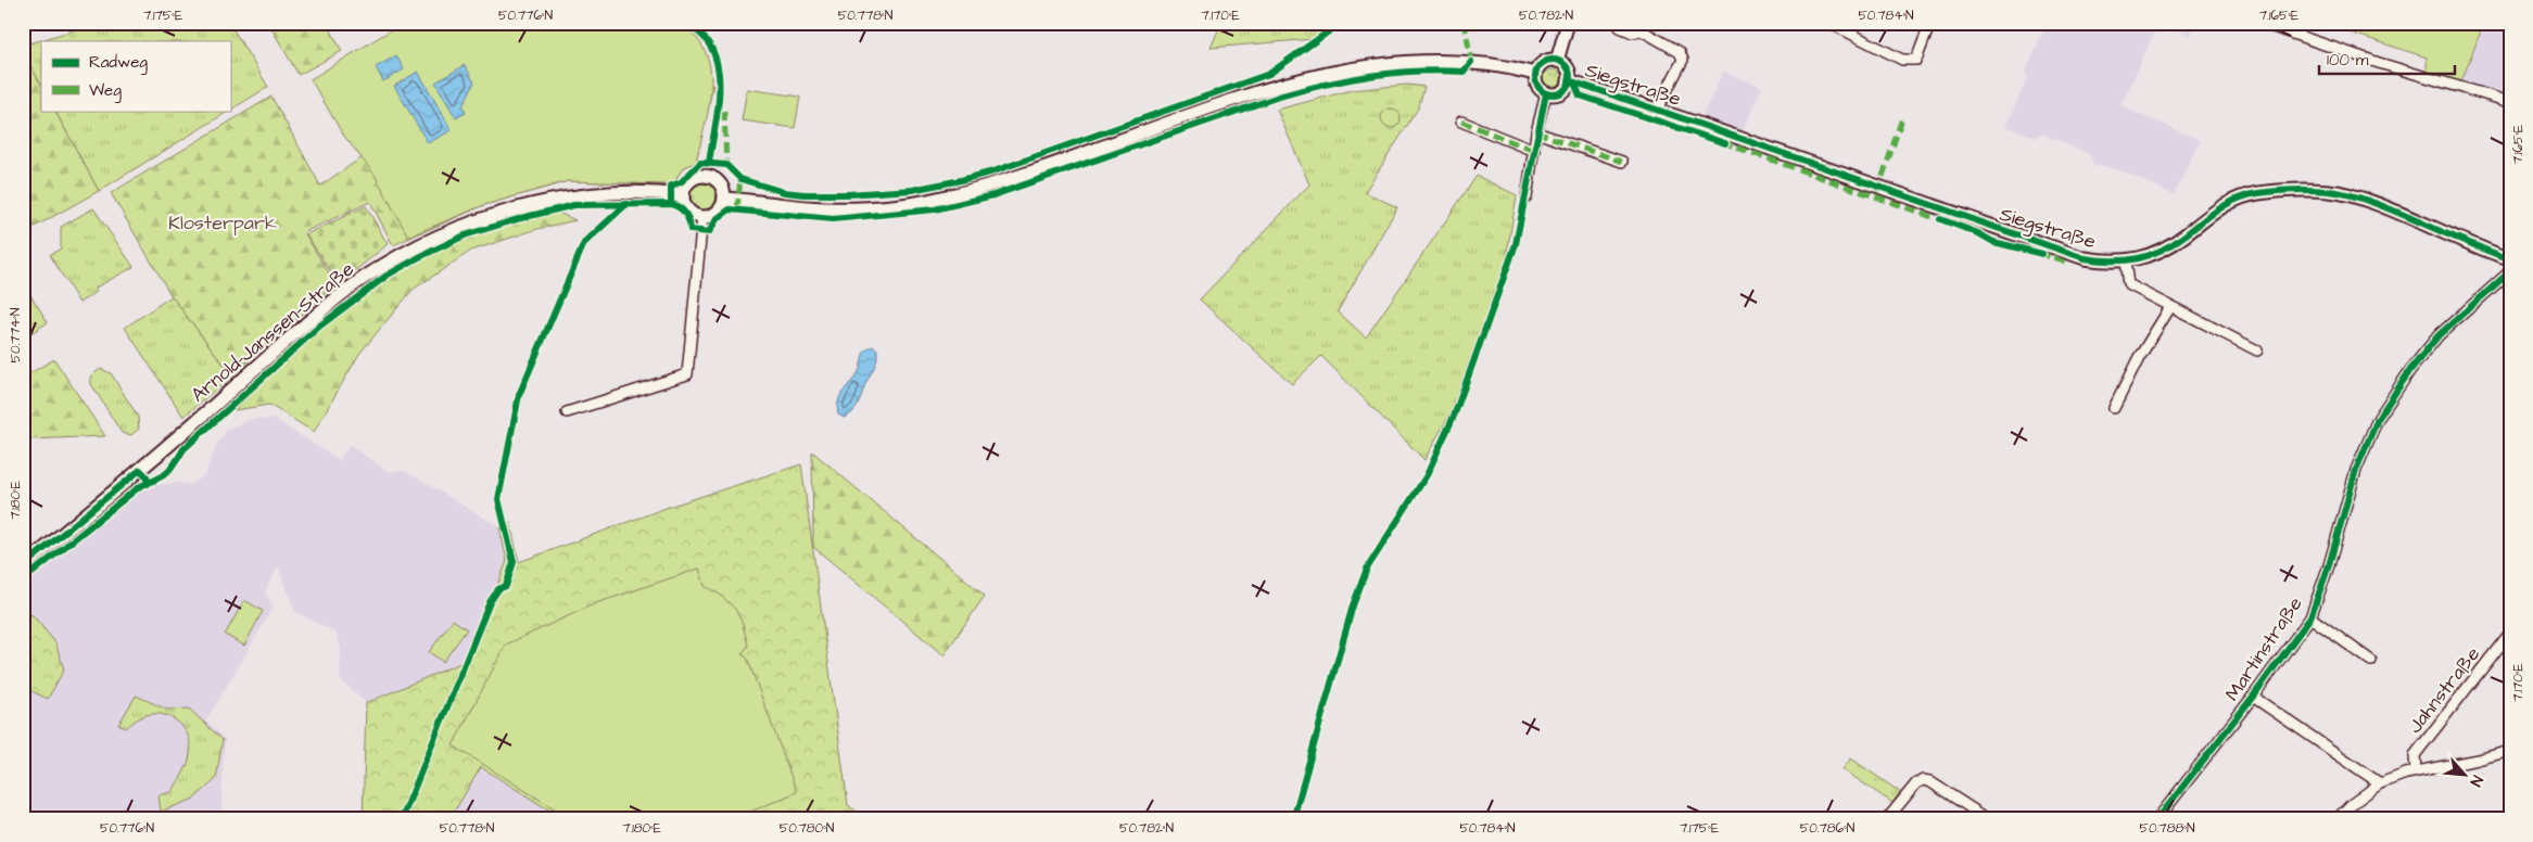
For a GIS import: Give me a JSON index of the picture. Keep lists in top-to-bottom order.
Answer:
{
  "streets": {
    "main road": ["Siegstraße", "Arnold-Janssen-Straße"],
    "street": ["Martinstraße", "Jahnstraße"]
  },
  "parks": ["Klosterpark"],
  "legend": ["Radweg", "Weg"],
  "scale_bar": "100 m",
  "north": "bottom right",
  "coordinates": [
    "7.175°E",
    "50.776°N",
    "50.778°N",
    "7.170°E",
    "50.782°N",
    "50.784°N",
    "7.165°E",
    "50.774°N",
    "7.180°E",
    "50.780°N",
    "50.786°N",
    "50.788°N"
  ]
}
